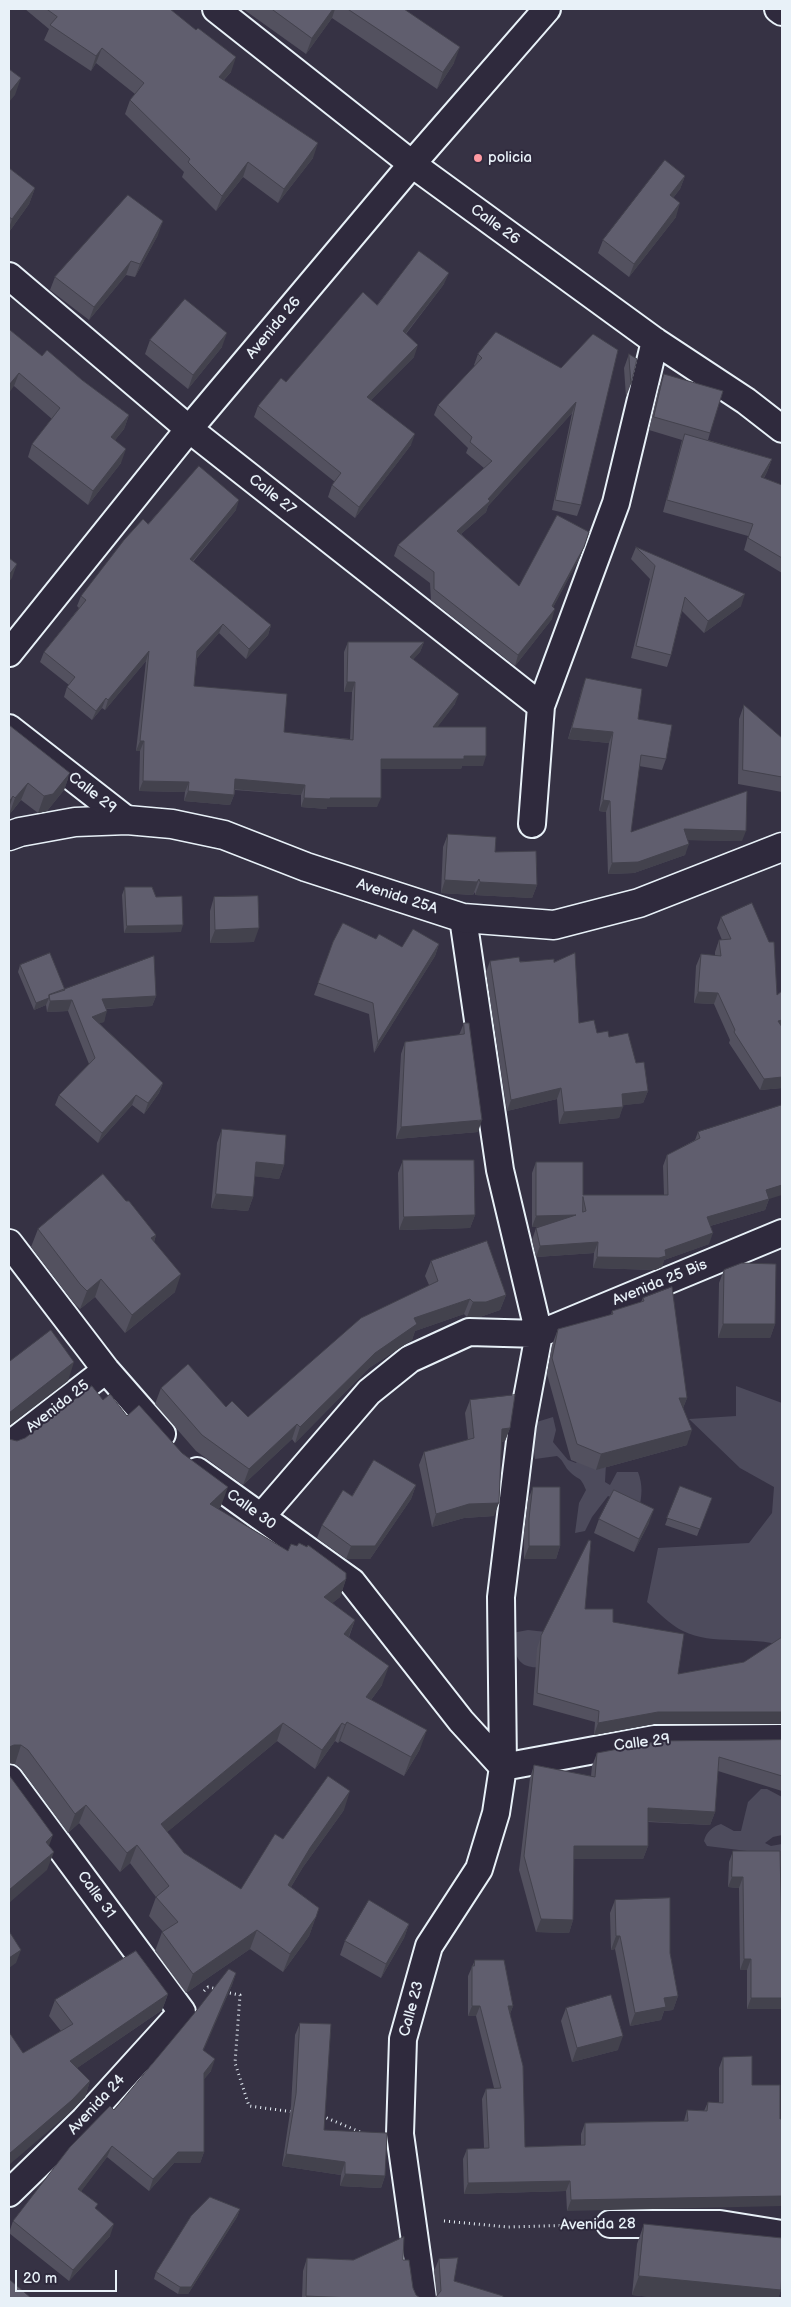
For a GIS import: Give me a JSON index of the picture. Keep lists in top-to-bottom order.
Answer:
{
  "streets": {
    "main road": ["Avenida 25A"],
    "street": [
      "Calle 26",
      "Avenida 26",
      "Calle 27",
      "Calle 29",
      "Avenida 25 Bis",
      "Avenida 25",
      "Calle 30",
      "Calle 31",
      "Calle 23",
      "Avenida 24",
      "Avenida 28"
    ]
  },
  "crossings": [
    ["Calle 26", "Avenida 26"],
    ["Avenida 26", "Calle 27"],
    ["Calle 29", "Avenida 25A"],
    ["Calle 29", "Calle 30"],
    ["Calle 29", "Calle 23"],
    ["Avenida 25 Bis", "Calle 23"],
    ["Avenida 25", "Calle 30"],
    ["Calle 30", "Calle 23"],
    ["Calle 31", "Avenida 24"],
    ["Calle 23", "Avenida 28"]
  ],
  "places": ["policia"],
  "scale_bar": "20 m"
}
